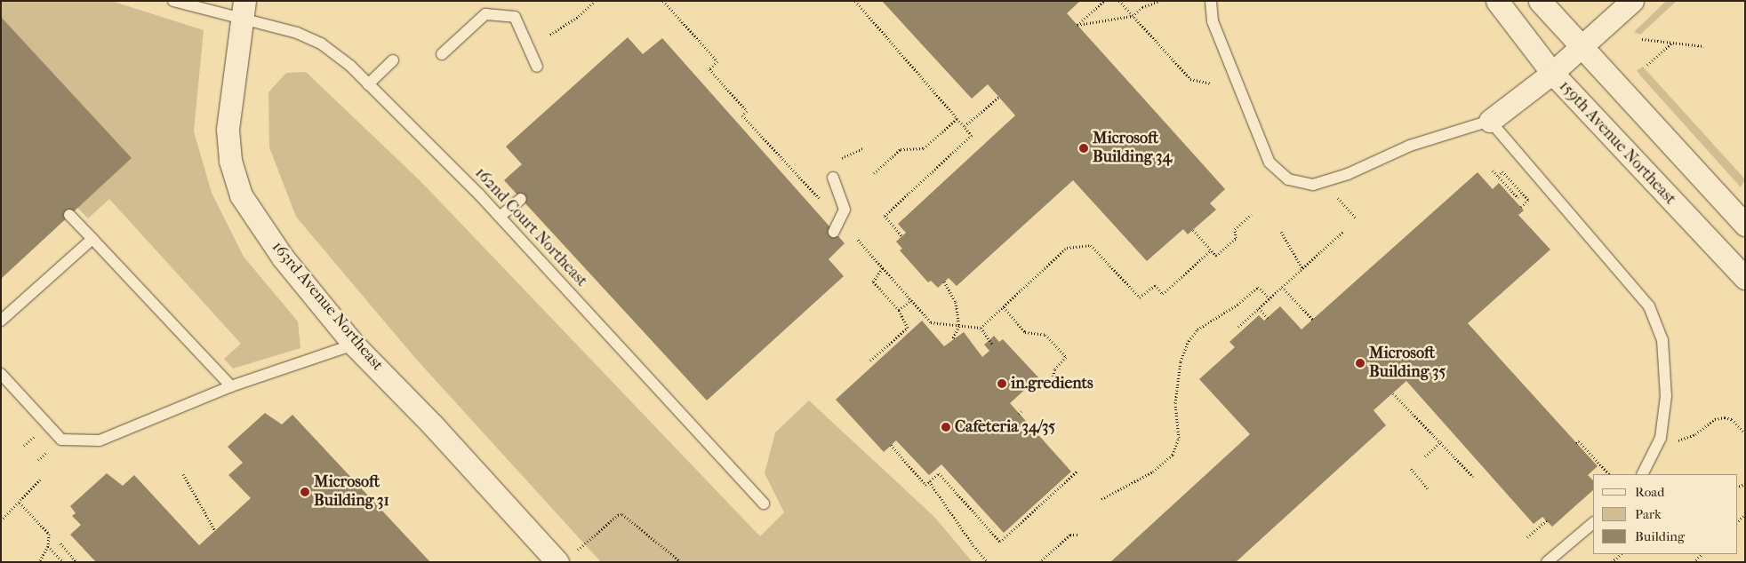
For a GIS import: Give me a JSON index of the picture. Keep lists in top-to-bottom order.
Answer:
{
  "streets": {
    "street": ["159th Avenue Northeast", "163rd Avenue Northeast"],
    "lane": ["162nd Court Northeast"]
  },
  "crossings": [
    ["162nd Court Northeast", "163rd Avenue Northeast"]
  ],
  "places": [
    "Microsoft Building 34",
    "Microsoft Building 35",
    "in.gredients",
    "Cafeteria 34/35",
    "Microsoft Building 31"
  ],
  "legend": ["Road", "Park", "Building"]
}
